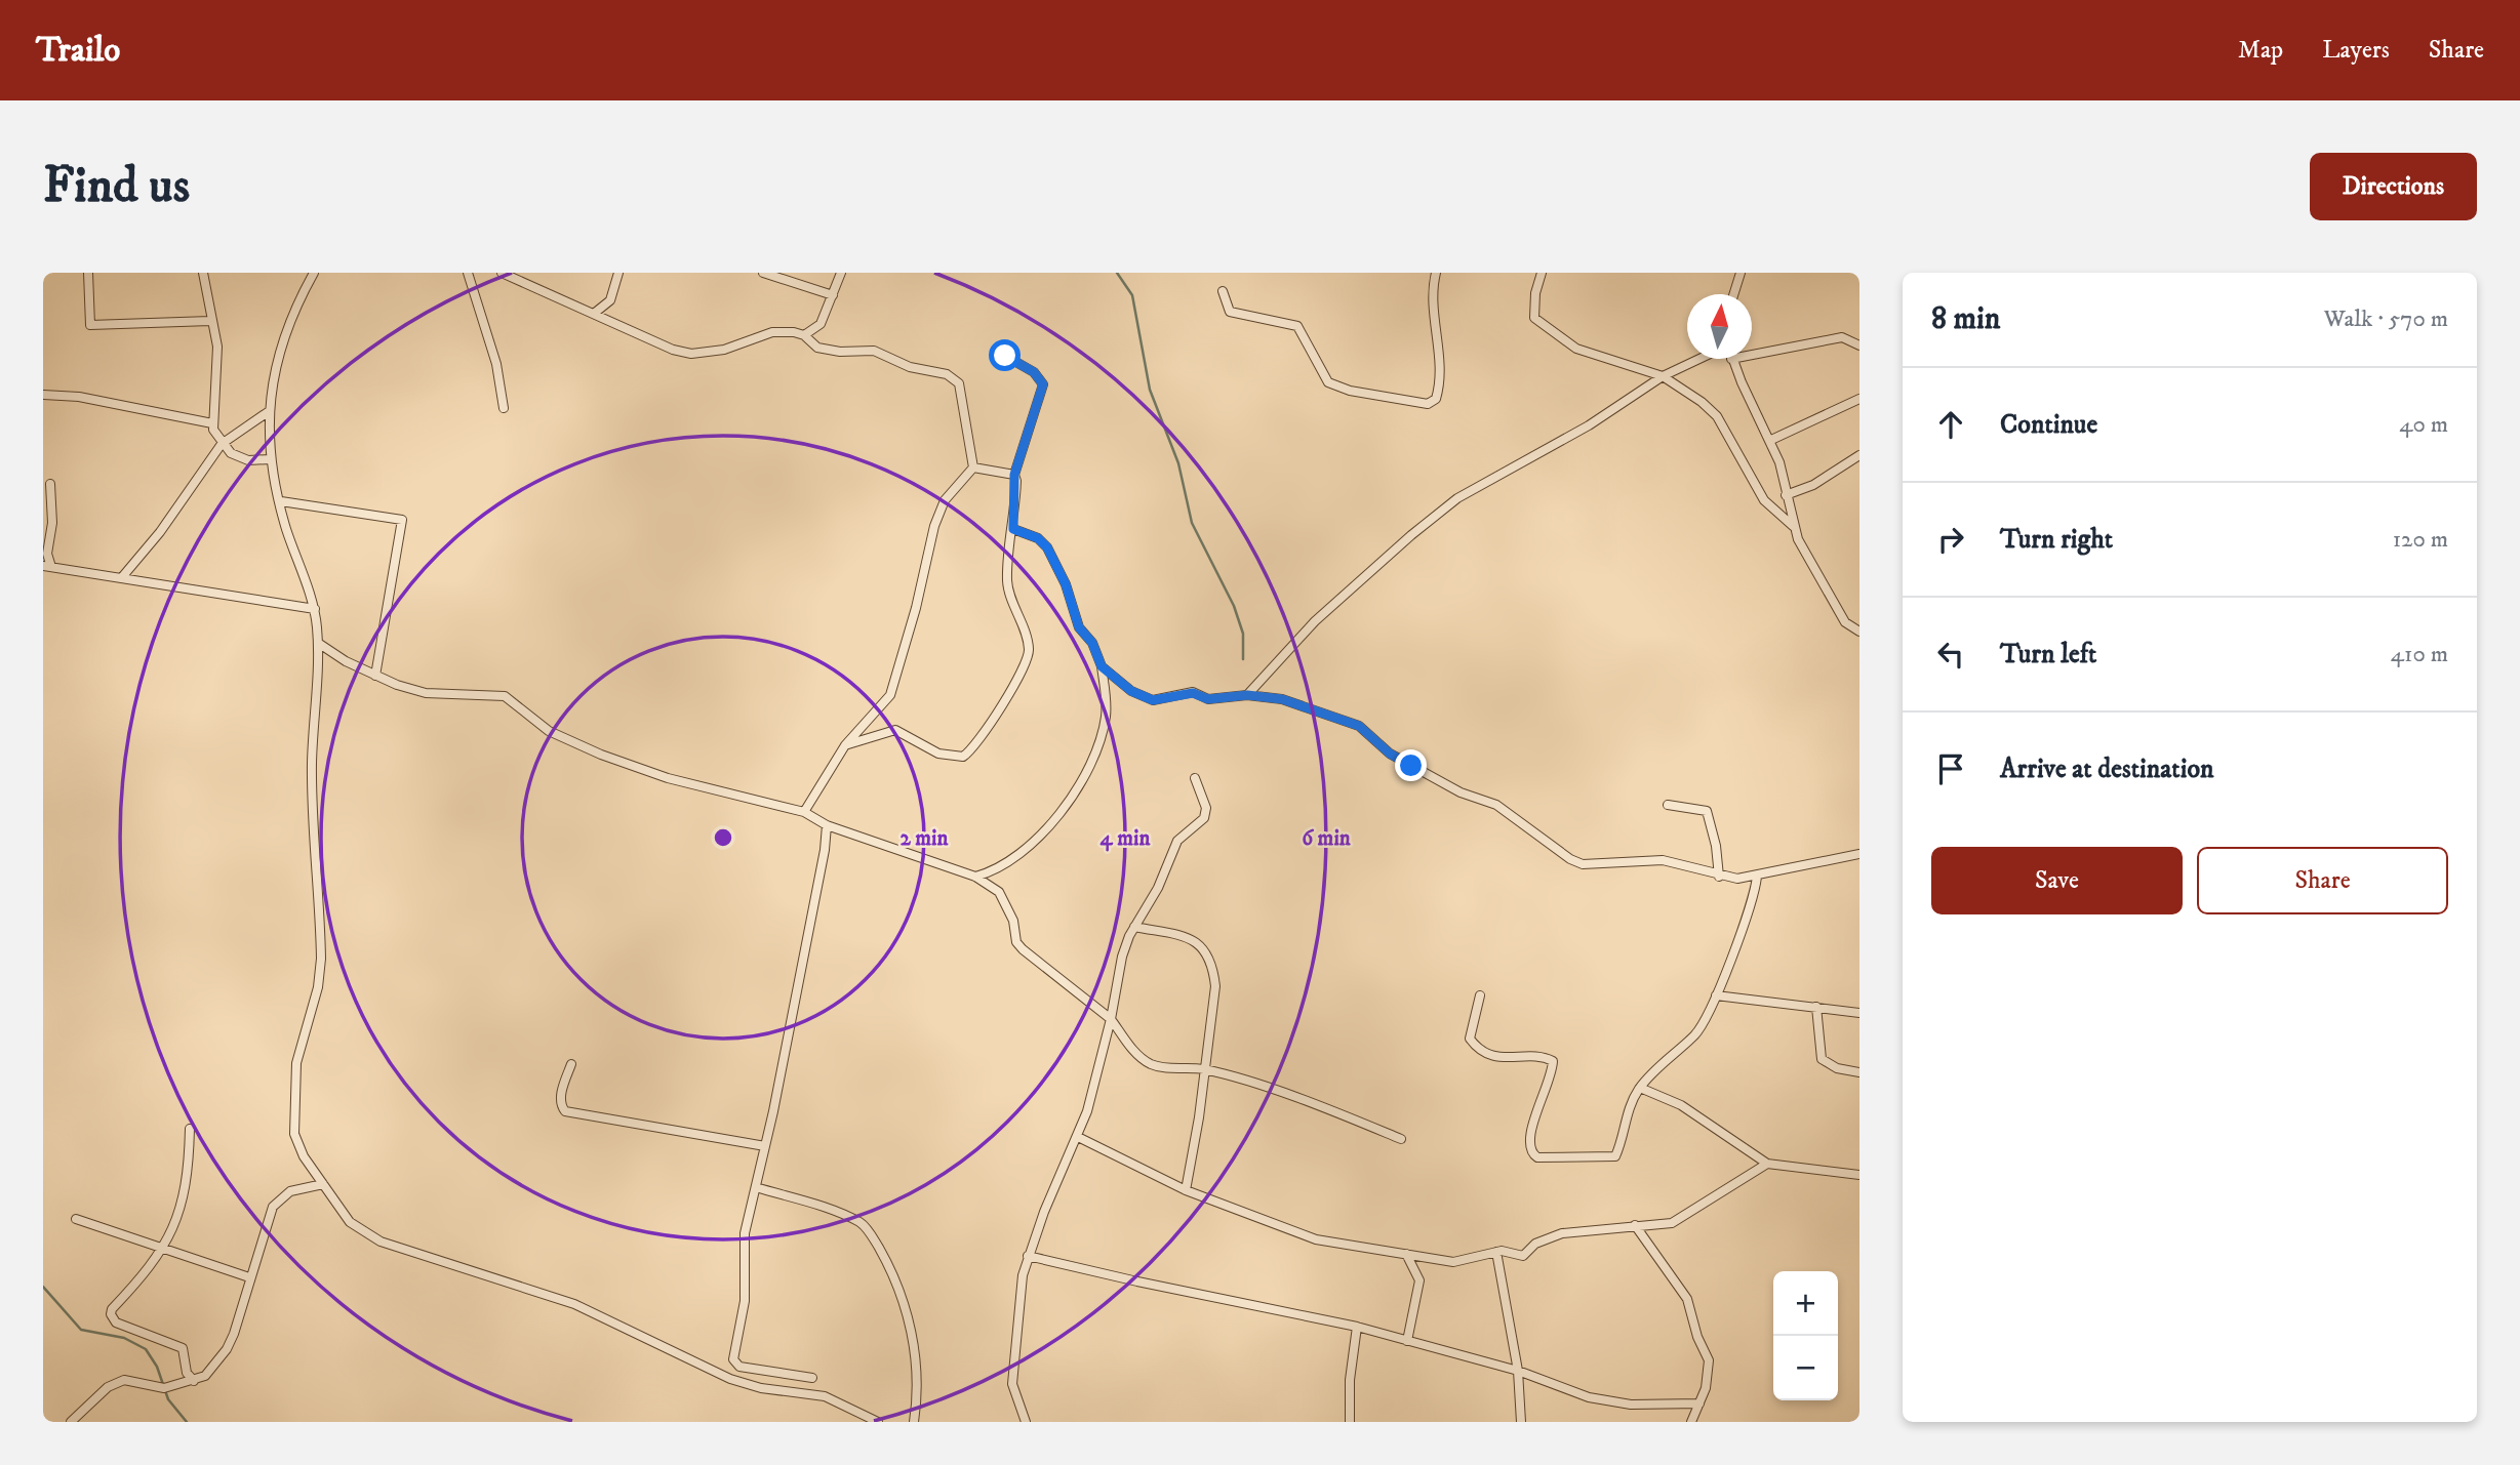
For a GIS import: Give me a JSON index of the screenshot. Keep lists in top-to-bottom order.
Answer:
{
  "north": "top",
  "page": {
    "header": "Trailo",
    "nav": ["Map", "Layers", "Share"],
    "buttons": [
      "Directions",
      ["Save", "Share"]
    ],
    "title": "Find us",
    "heading": ["8 min", "Walk · 570 m"],
    "list": [
      ["Continue", "40 m"],
      ["Turn right", "120 m"],
      ["Turn left", "410 m"],
      "Arrive at destination"
    ],
    "map_buttons": ["+", "−"]
  },
  "rings": ["2 min", "4 min", "6 min"]
}
